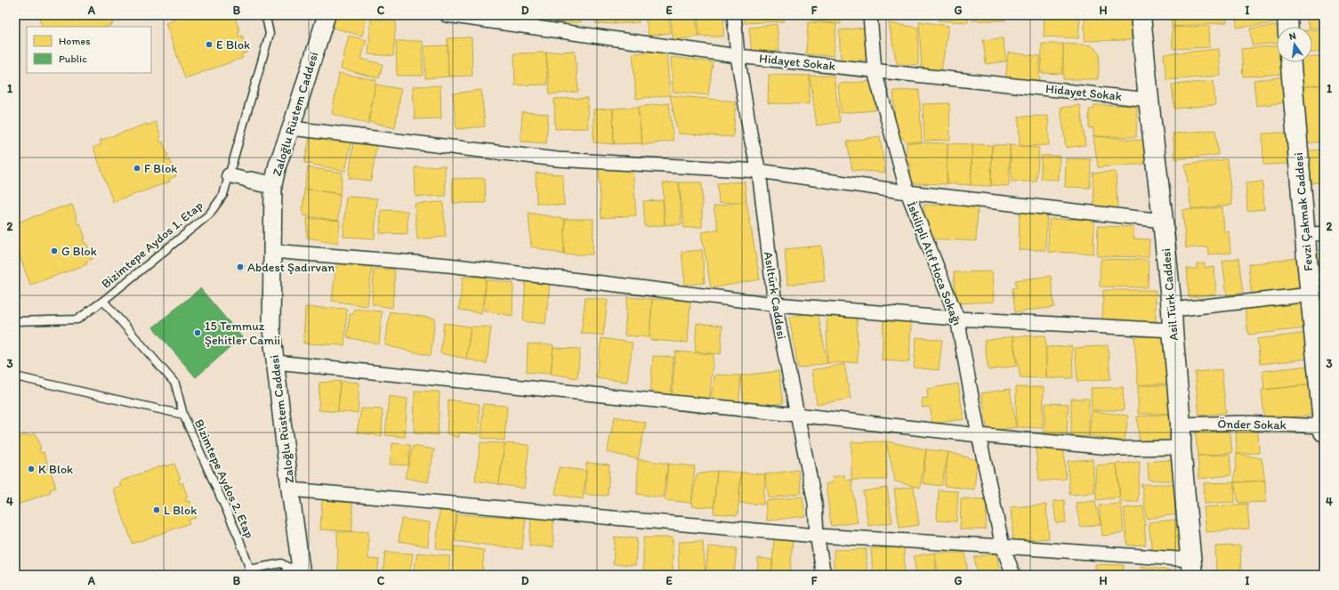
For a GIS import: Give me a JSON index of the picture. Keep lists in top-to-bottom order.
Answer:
{
  "streets": {
    "main road": ["Fevzi Çakmak Caddesi", "Asil Türk Caddesi"],
    "street": [
      "Hidayet Sokak",
      "Zaloğlu Rüstem Caddesi",
      "İskilipli Atıf Hoca Sokağı",
      "Asıltürk Caddesi",
      "Önder Sokak"
    ],
    "lane": ["Bizimtepe Aydos 1. Etap", "Bizimtepe Aydos 2. Etap"]
  },
  "crossings": [
    ["Hidayet Sokak", "İskilipli Atıf Hoca Sokağı"],
    ["Hidayet Sokak", "Asil Türk Caddesi"],
    ["Hidayet Sokak", "Asıltürk Caddesi"],
    ["Fevzi Çakmak Caddesi", "Önder Sokak"],
    ["Asil Türk Caddesi", "Önder Sokak"]
  ],
  "places": [
    "E Blok",
    "F Blok",
    "G Blok",
    "Abdest Şadırvan",
    "15 Temmuz Şehitler Camii",
    "K Blok",
    "L Blok"
  ],
  "legend": ["Homes", "Public"],
  "north": "top",
  "grid": {
    "columns": [
      "A",
      "B",
      "C",
      "D",
      "E",
      "F",
      "G",
      "H",
      "I"
    ],
    "rows": [
      "1",
      "2",
      "3",
      "4"
    ]
  }
}
